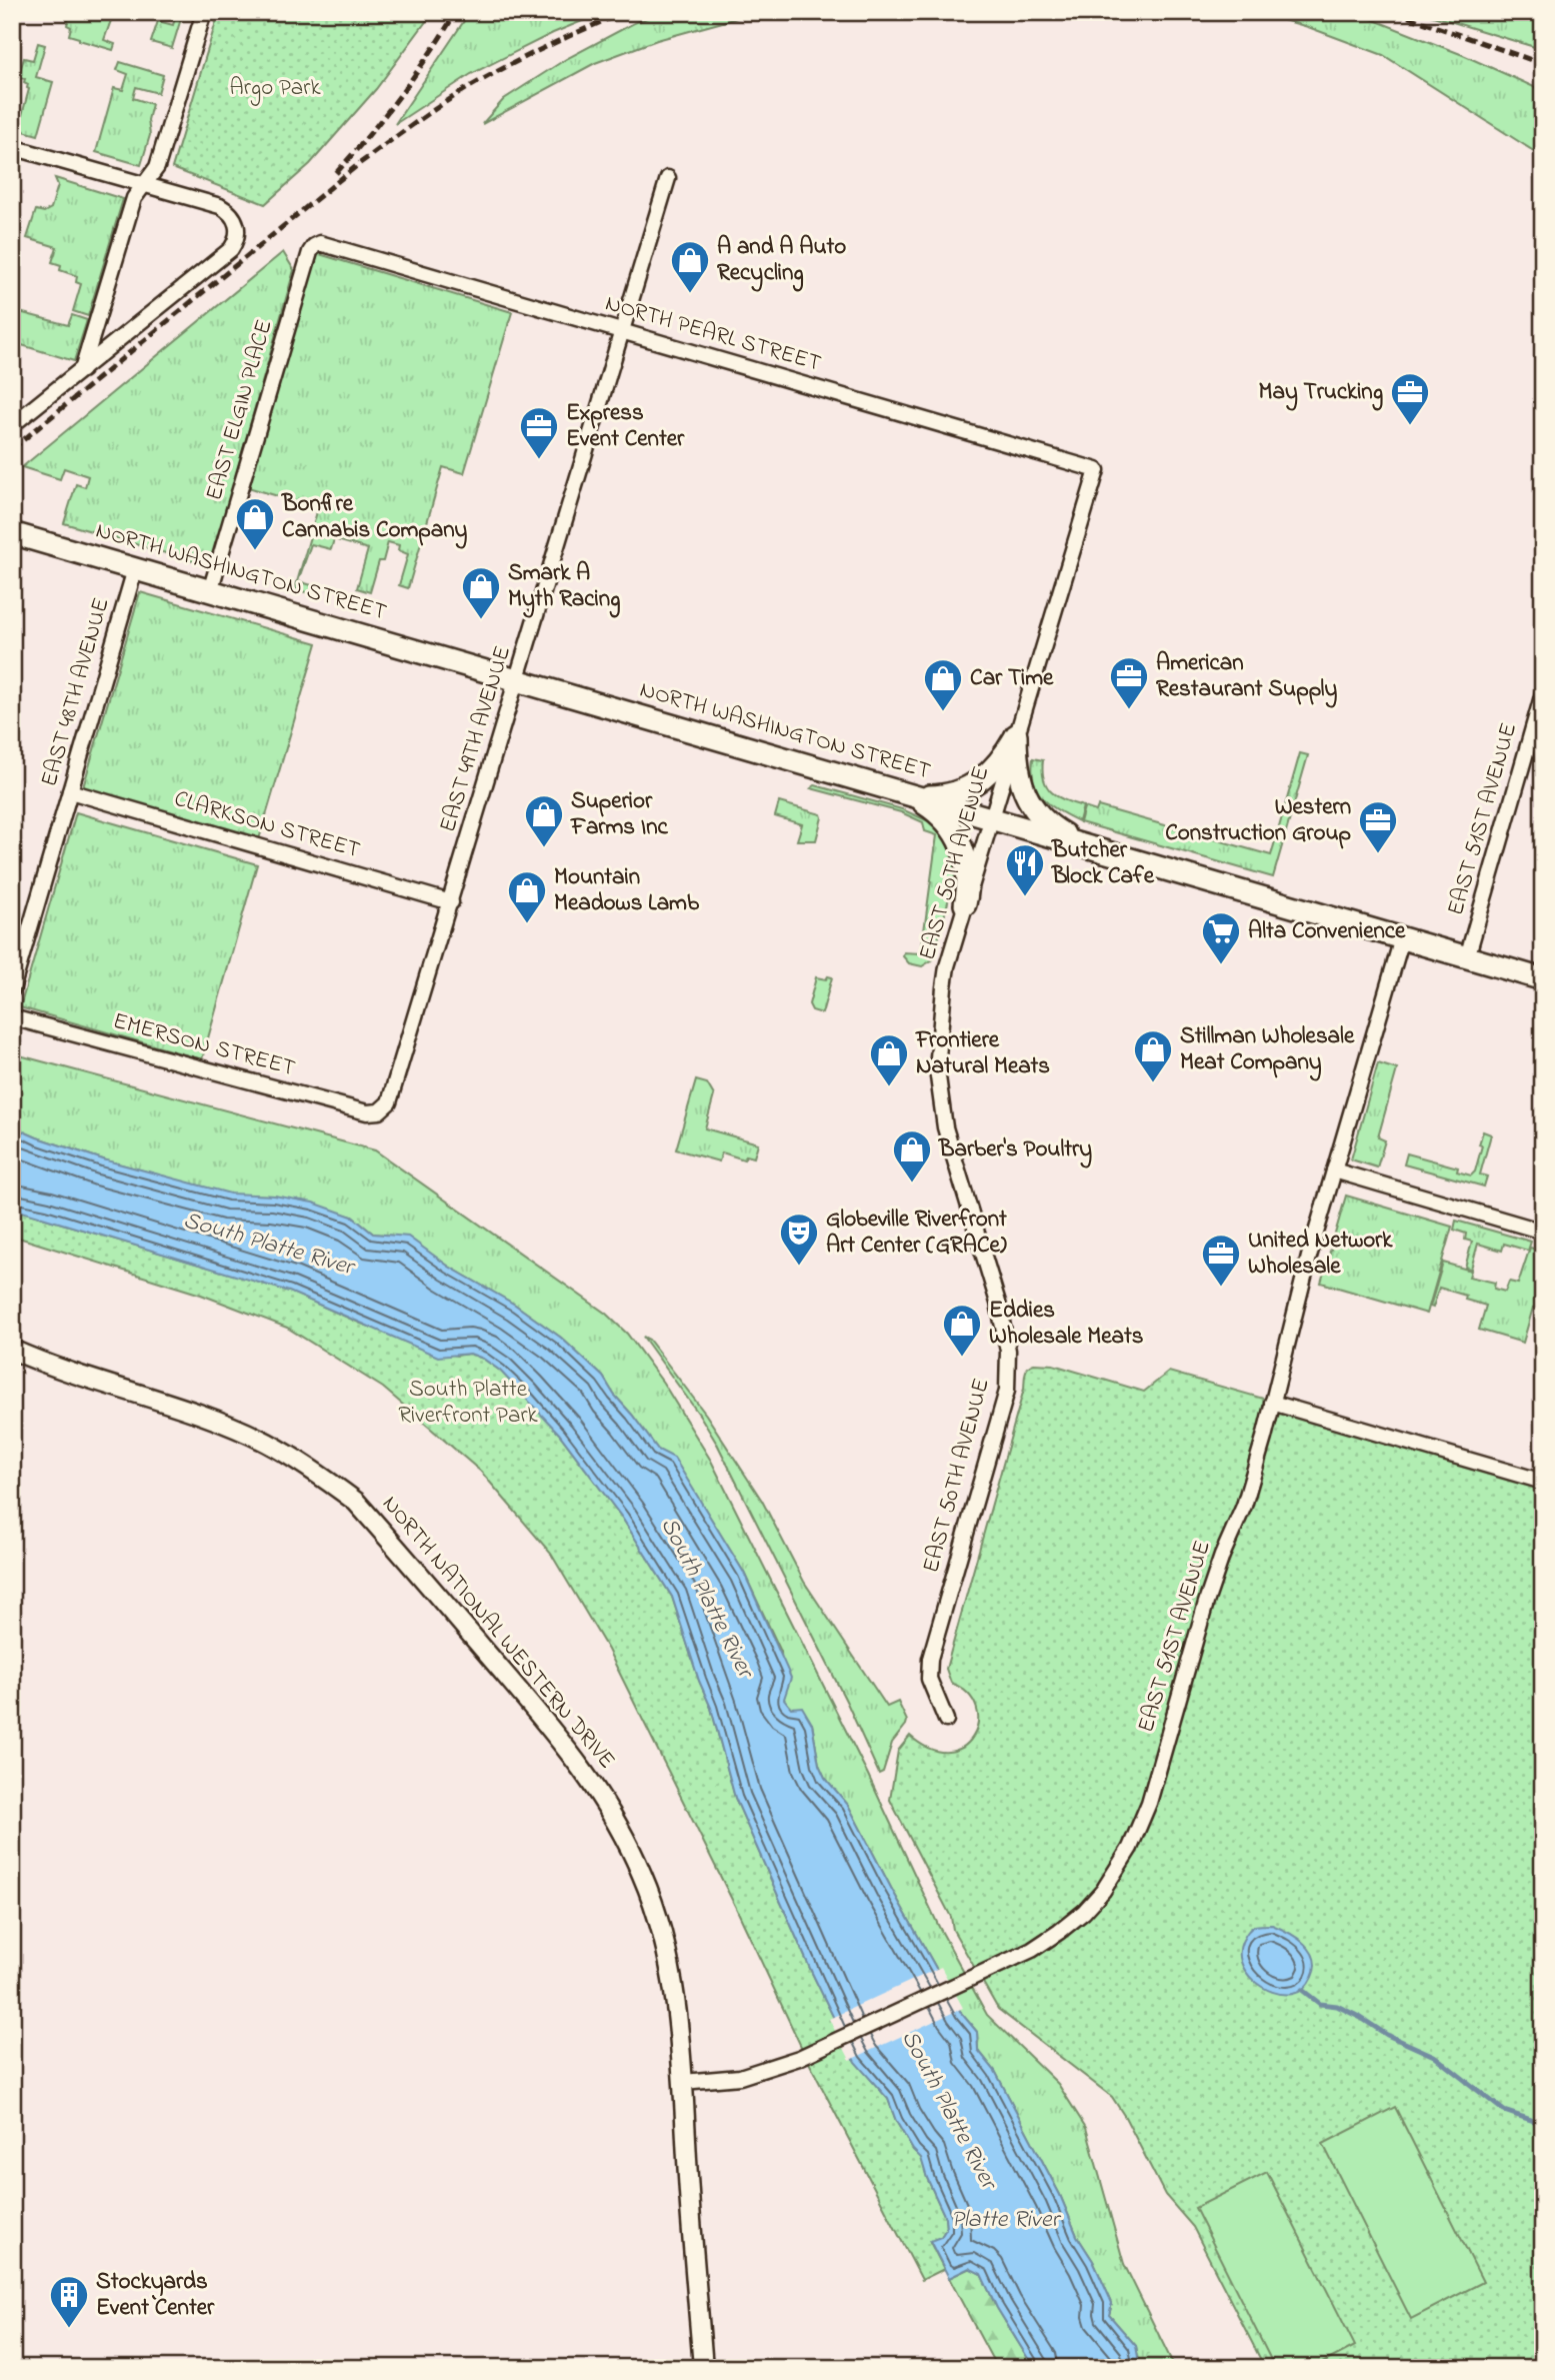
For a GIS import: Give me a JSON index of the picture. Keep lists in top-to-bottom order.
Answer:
{
  "streets": {
    "main road": ["NORTH WASHINGTON STREET"],
    "street": [
      "NORTH PEARL STREET",
      "EAST ELGIN PLACE",
      "EAST 48TH AVENUE",
      "EAST 49TH AVENUE",
      "EAST 51ST AVENUE",
      "CLARKSON STREET",
      "EAST 50TH AVENUE",
      "EMERSON STREET",
      "NORTH NATIONAL WESTERN DRIVE"
    ]
  },
  "crossings": [
    ["NORTH PEARL STREET", "EAST ELGIN PLACE"],
    ["NORTH PEARL STREET", "EAST 49TH AVENUE"],
    ["NORTH PEARL STREET", "EAST 50TH AVENUE"],
    ["EAST ELGIN PLACE", "NORTH WASHINGTON STREET"],
    ["NORTH WASHINGTON STREET", "EAST 48TH AVENUE"],
    ["NORTH WASHINGTON STREET", "EAST 49TH AVENUE"],
    ["NORTH WASHINGTON STREET", "EAST 51ST AVENUE"],
    ["NORTH WASHINGTON STREET", "EAST 50TH AVENUE"],
    ["EAST 48TH AVENUE", "CLARKSON STREET"],
    ["EAST 49TH AVENUE", "CLARKSON STREET"],
    ["EAST 49TH AVENUE", "EMERSON STREET"],
    ["EAST 51ST AVENUE", "NORTH NATIONAL WESTERN DRIVE"]
  ],
  "water": ["South Platte River", "Platte River"],
  "parks": ["Argo Park", "South Platte Riverfront Park"],
  "places": {
    "shop": [
      "A and A Auto Recycling",
      "Bonfire Cannabis Company",
      "Smark A Myth Racing",
      "Car Time",
      "Superior Farms Inc",
      "Mountain Meadows Lamb",
      "Stillman Wholesale Meat Company",
      "Frontiere Natural Meats",
      "Barber's Poultry",
      "Eddies Wholesale Meats"
    ],
    "office": [
      "May Trucking",
      "Express Event Center",
      "American Restaurant Supply",
      "Western Construction Group",
      "United Network Wholesale"
    ],
    "restaurant": ["Butcher Block Cafe"],
    "supermarket": ["Alta Convenience"],
    "theatre": ["Globeville Riverfront Art Center (GRACe)"],
    "building": ["Stockyards Event Center"]
  }
}
